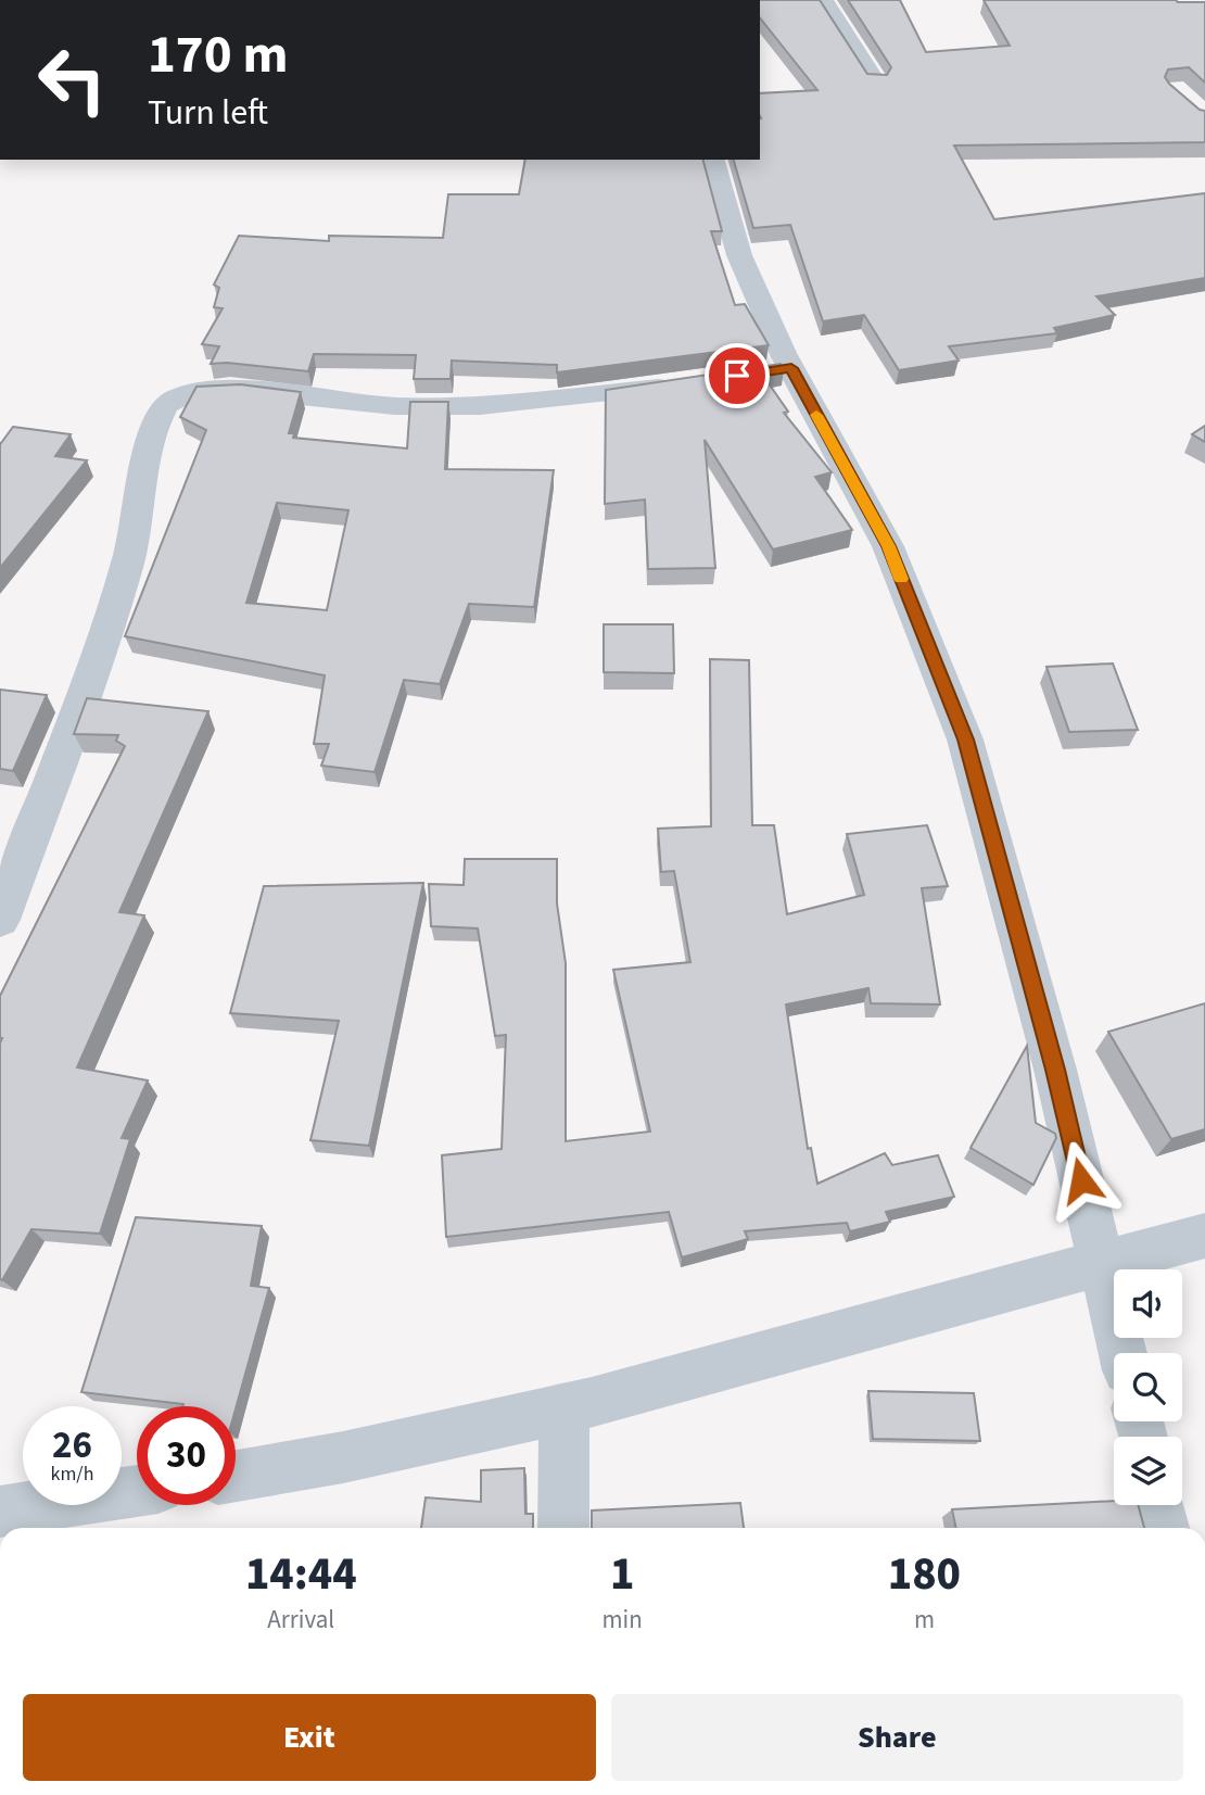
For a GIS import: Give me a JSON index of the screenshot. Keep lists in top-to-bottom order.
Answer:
{
  "page": {
    "turn": ["170 m", "Turn left"],
    "speed": "26 km/h",
    "limit": "30",
    "eta": [
      "14:44",
      "Arrival",
      "1",
      "min",
      "180",
      "m"
    ],
    "buttons": ["Exit", "Share"]
  }
}
